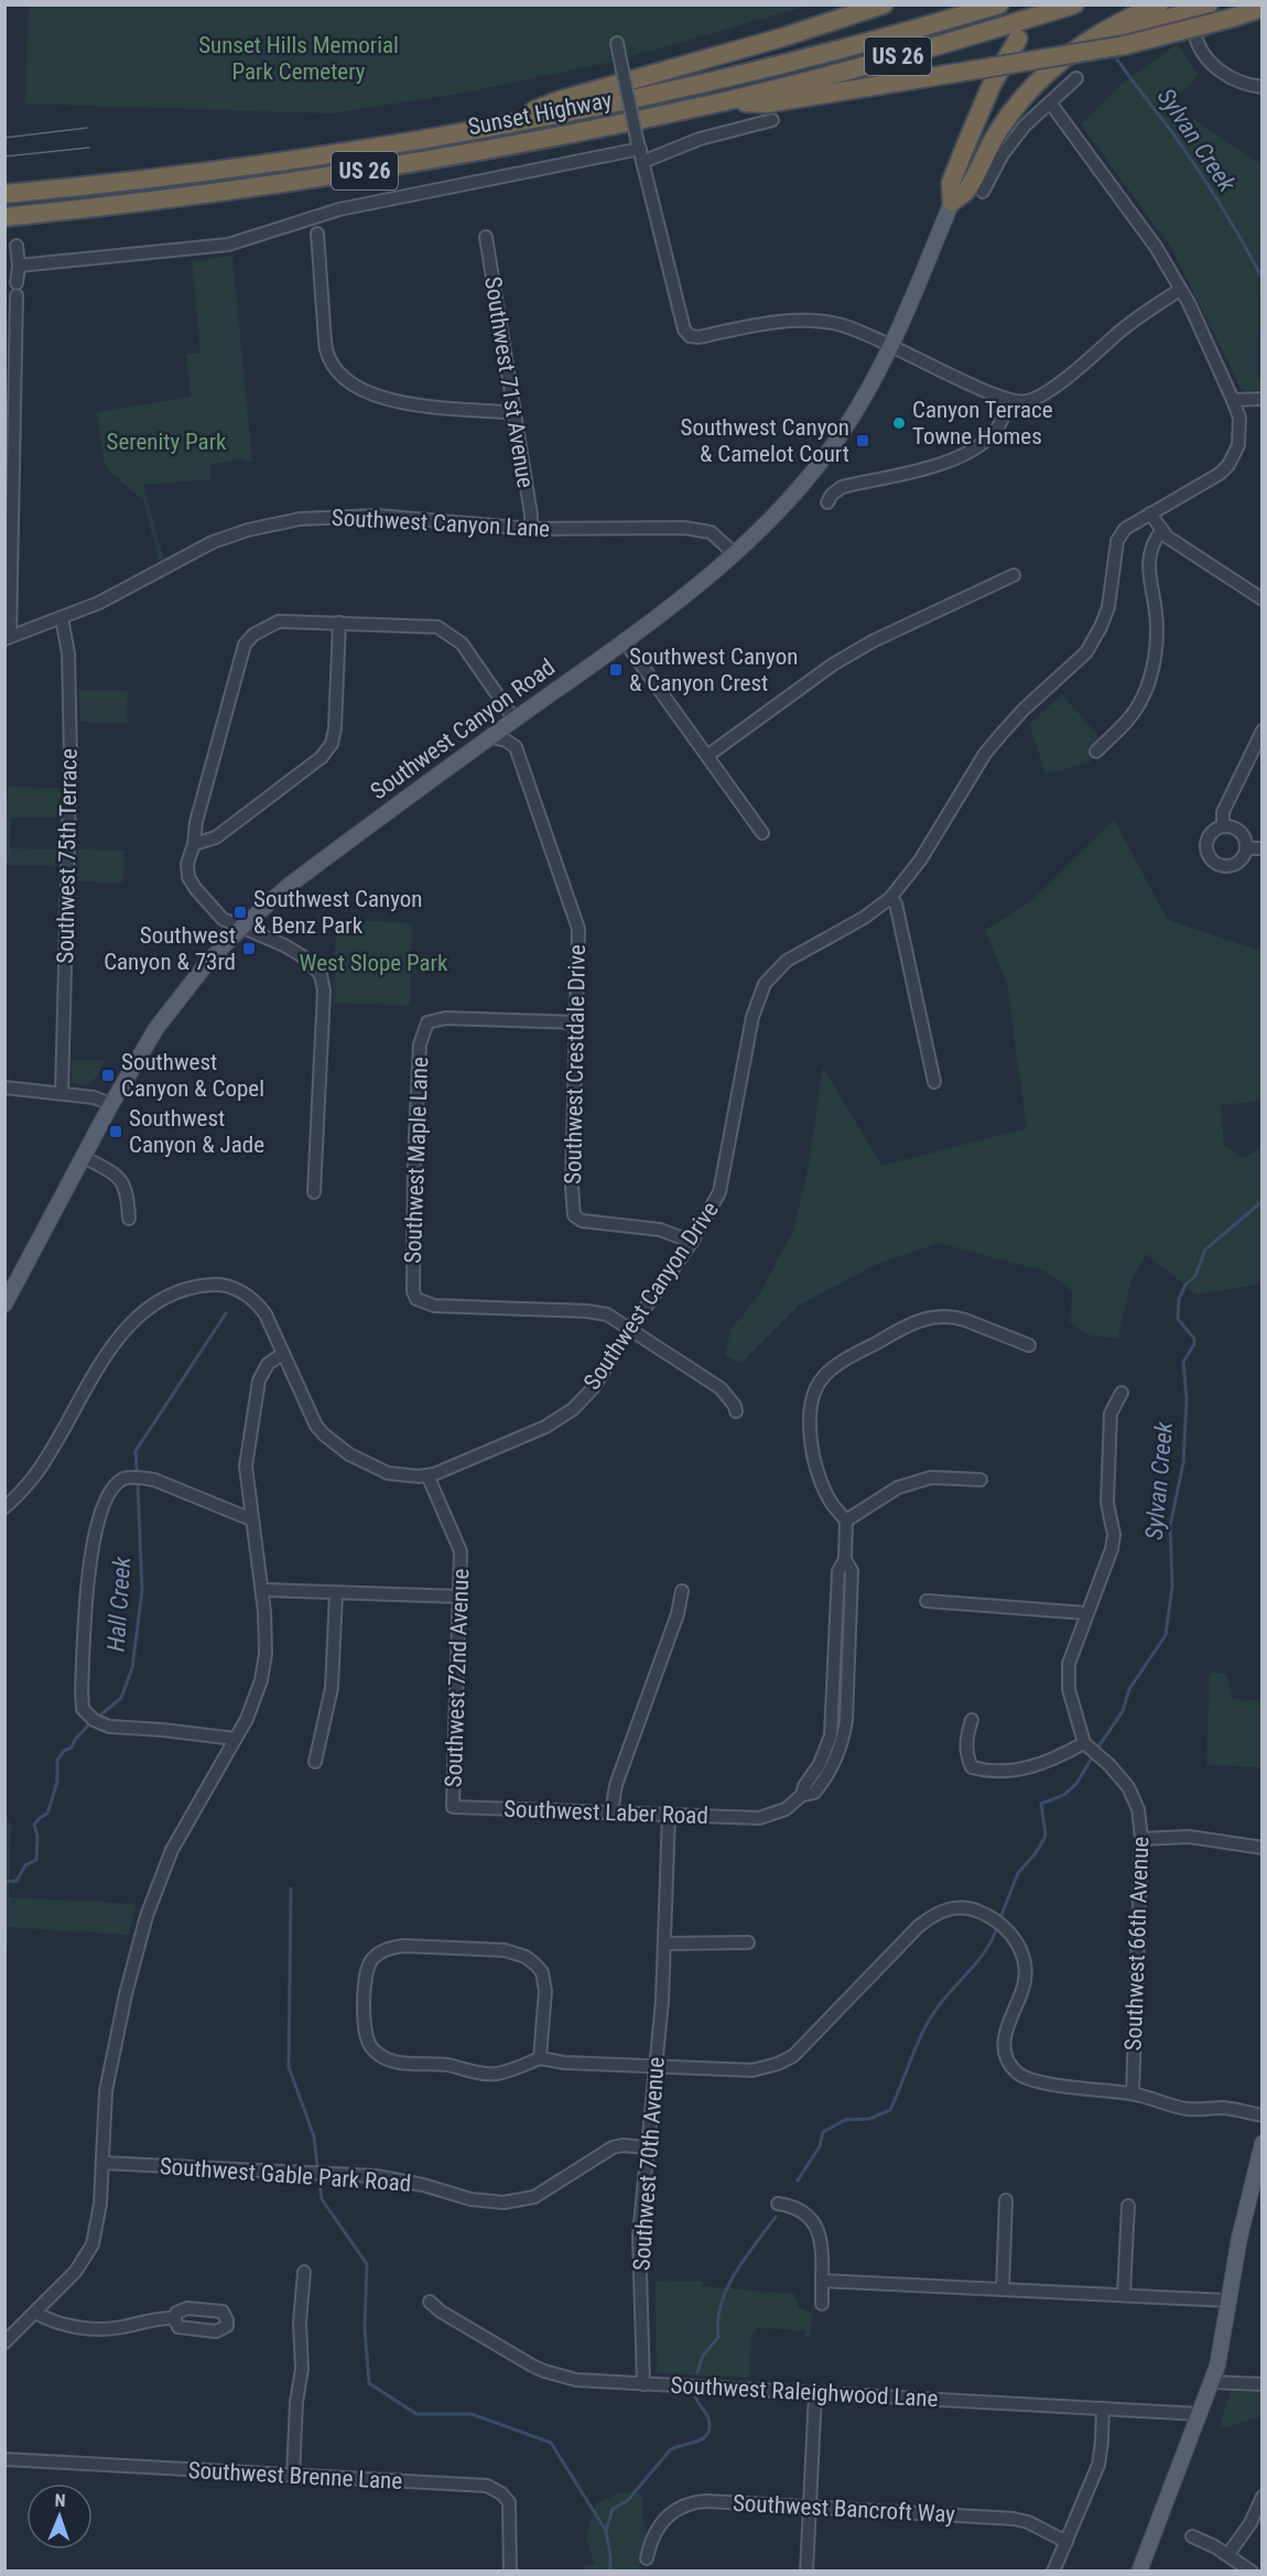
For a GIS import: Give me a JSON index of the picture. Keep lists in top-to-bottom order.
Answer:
{
  "streets": {
    "highway": ["US 26", "Sunset Highway"],
    "main road": ["Southwest Canyon Road"],
    "street": [
      "Southwest 71st Avenue",
      "Southwest Canyon Lane",
      "Southwest 75th Terrace",
      "Southwest Crestdale Drive",
      "Southwest Maple Lane",
      "Southwest Canyon Drive",
      "Southwest 72nd Avenue",
      "Southwest Laber Road",
      "Southwest 66th Avenue",
      "Southwest 70th Avenue",
      "Southwest Gable Park Road",
      "Southwest Raleighwood Lane",
      "Southwest Brenne Lane",
      "Southwest Bancroft Way"
    ]
  },
  "crossings": [
    ["Southwest 71st Avenue", "Southwest Canyon Lane"],
    ["Southwest Canyon Lane", "Southwest Canyon Road"],
    ["Southwest Canyon Lane", "Southwest 75th Terrace"],
    ["Southwest Canyon Road", "Southwest Crestdale Drive"],
    ["Southwest Crestdale Drive", "Southwest Maple Lane"],
    ["Southwest Crestdale Drive", "Southwest Canyon Drive"],
    ["Southwest Maple Lane", "Southwest Canyon Drive"],
    ["Southwest Canyon Drive", "Southwest 72nd Avenue"],
    ["Southwest 72nd Avenue", "Southwest Laber Road"],
    ["Southwest Laber Road", "Southwest 70th Avenue"],
    ["Southwest 70th Avenue", "Southwest Gable Park Road"],
    ["Southwest 70th Avenue", "Southwest Raleighwood Lane"]
  ],
  "water": ["Sylvan Creek", "Hall Creek"],
  "parks": ["Sunset Hills Memorial Park Cemetery", "Serenity Park", "West Slope Park"],
  "places": {
    "other": ["Canyon Terrace Towne Homes"],
    "transit": [
      "Southwest Canyon & Camelot Court",
      "Southwest Canyon & Canyon Crest",
      "Southwest Canyon & Benz Park",
      "Southwest Canyon & 73rd",
      "Southwest Canyon & Copel",
      "Southwest Canyon & Jade"
    ]
  },
  "north": "top"
}
